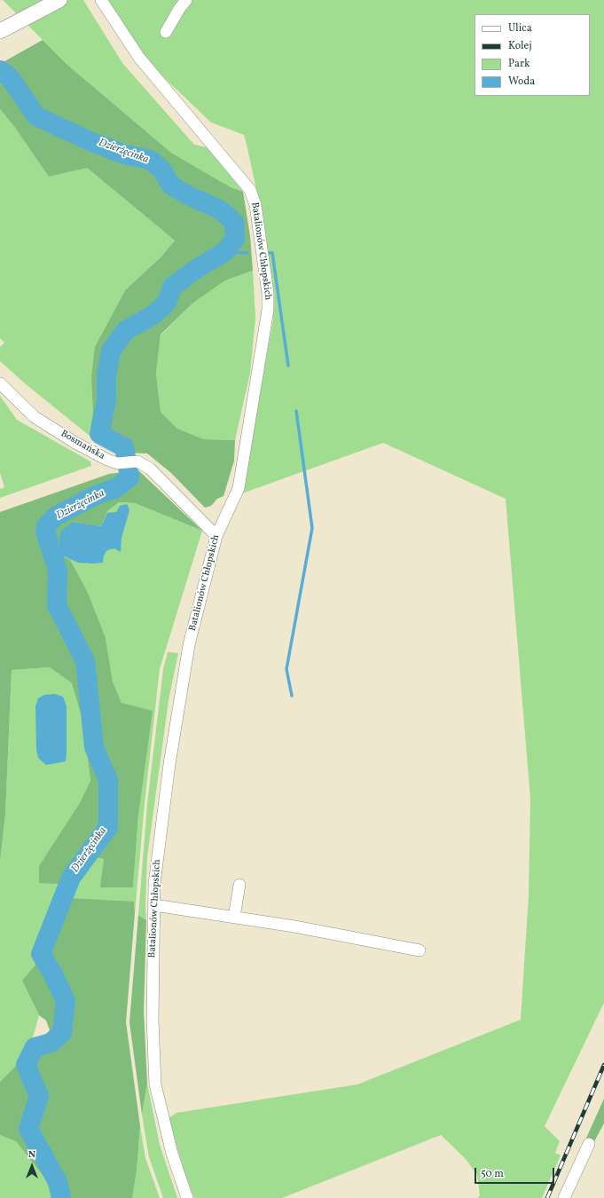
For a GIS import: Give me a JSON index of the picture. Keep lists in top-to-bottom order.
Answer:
{
  "streets": {
    "street": ["Batalionów Chłopskich", "Bosmańska"]
  },
  "crossings": [
    ["Batalionów Chłopskich", "Bosmańska"]
  ],
  "water": ["Dzierżęcinka"],
  "legend": [
    "Ulica",
    "Kolej",
    "Park",
    "Woda"
  ],
  "scale_bar": "50 m",
  "north": "top"
}
